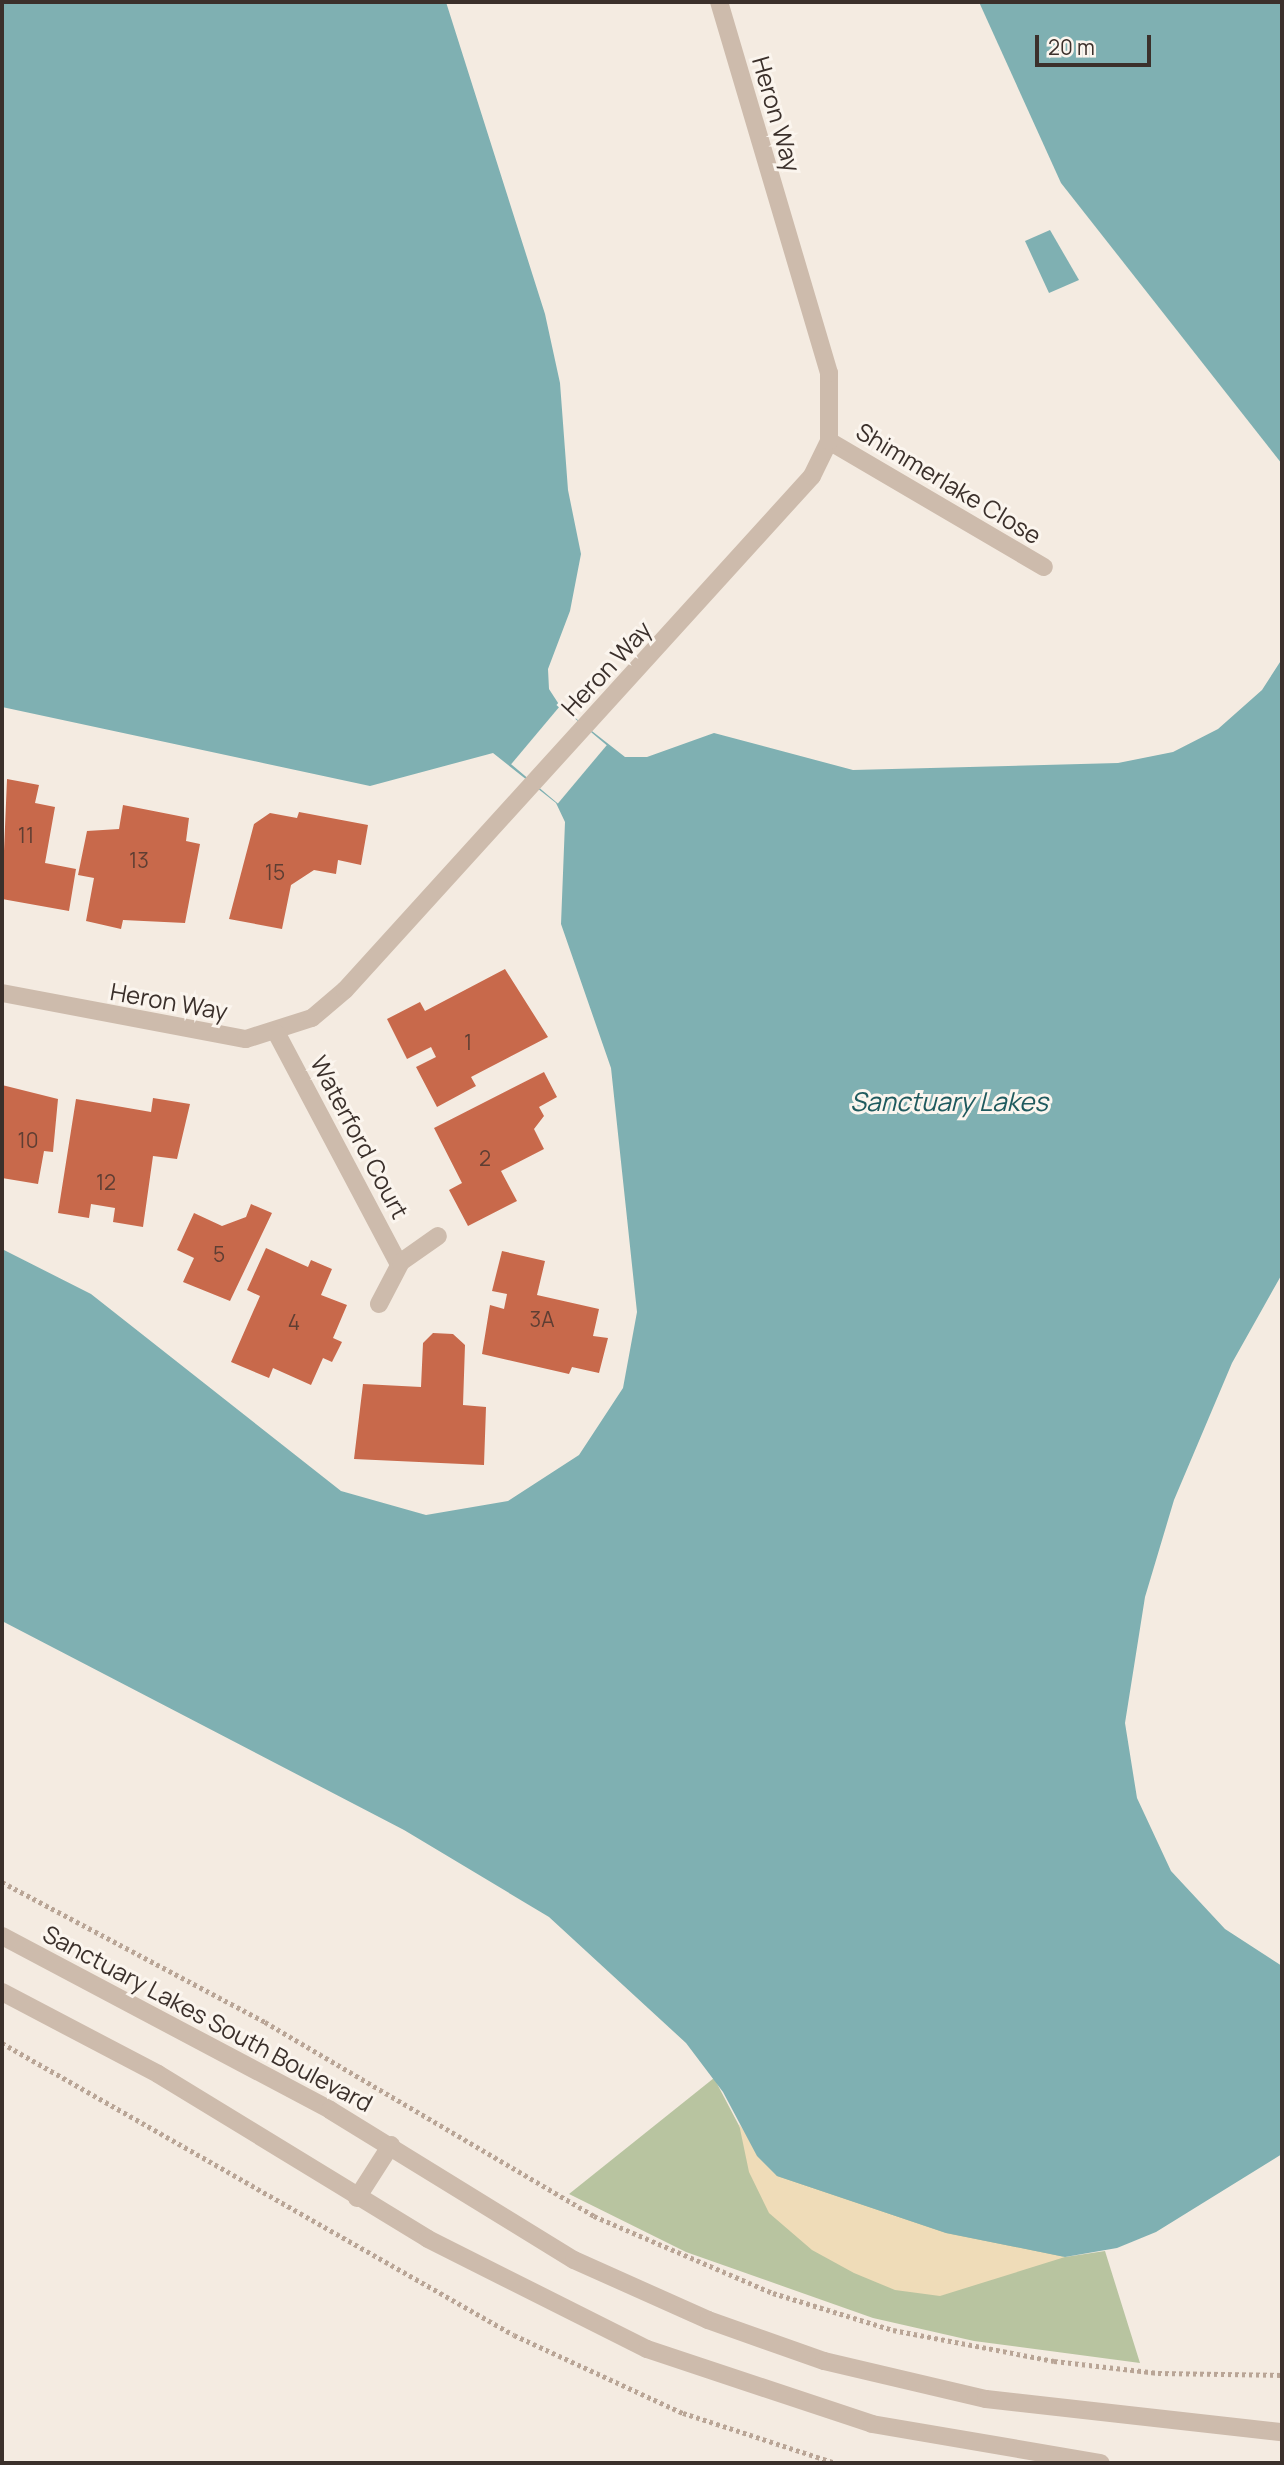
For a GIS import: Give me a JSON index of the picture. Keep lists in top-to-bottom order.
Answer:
{
  "streets": {
    "street": [
      "Heron Way",
      "Shimmerlake Close",
      "Waterford Court",
      "Sanctuary Lakes South Boulevard"
    ]
  },
  "crossings": [
    ["Heron Way", "Shimmerlake Close"],
    ["Heron Way", "Waterford Court"]
  ],
  "water": ["Sanctuary Lakes"],
  "house_numbers": [
    "11",
    "13",
    "15",
    "1",
    "10",
    "2",
    "12",
    "5",
    "3A",
    "4"
  ],
  "scale_bar": "20 m"
}
